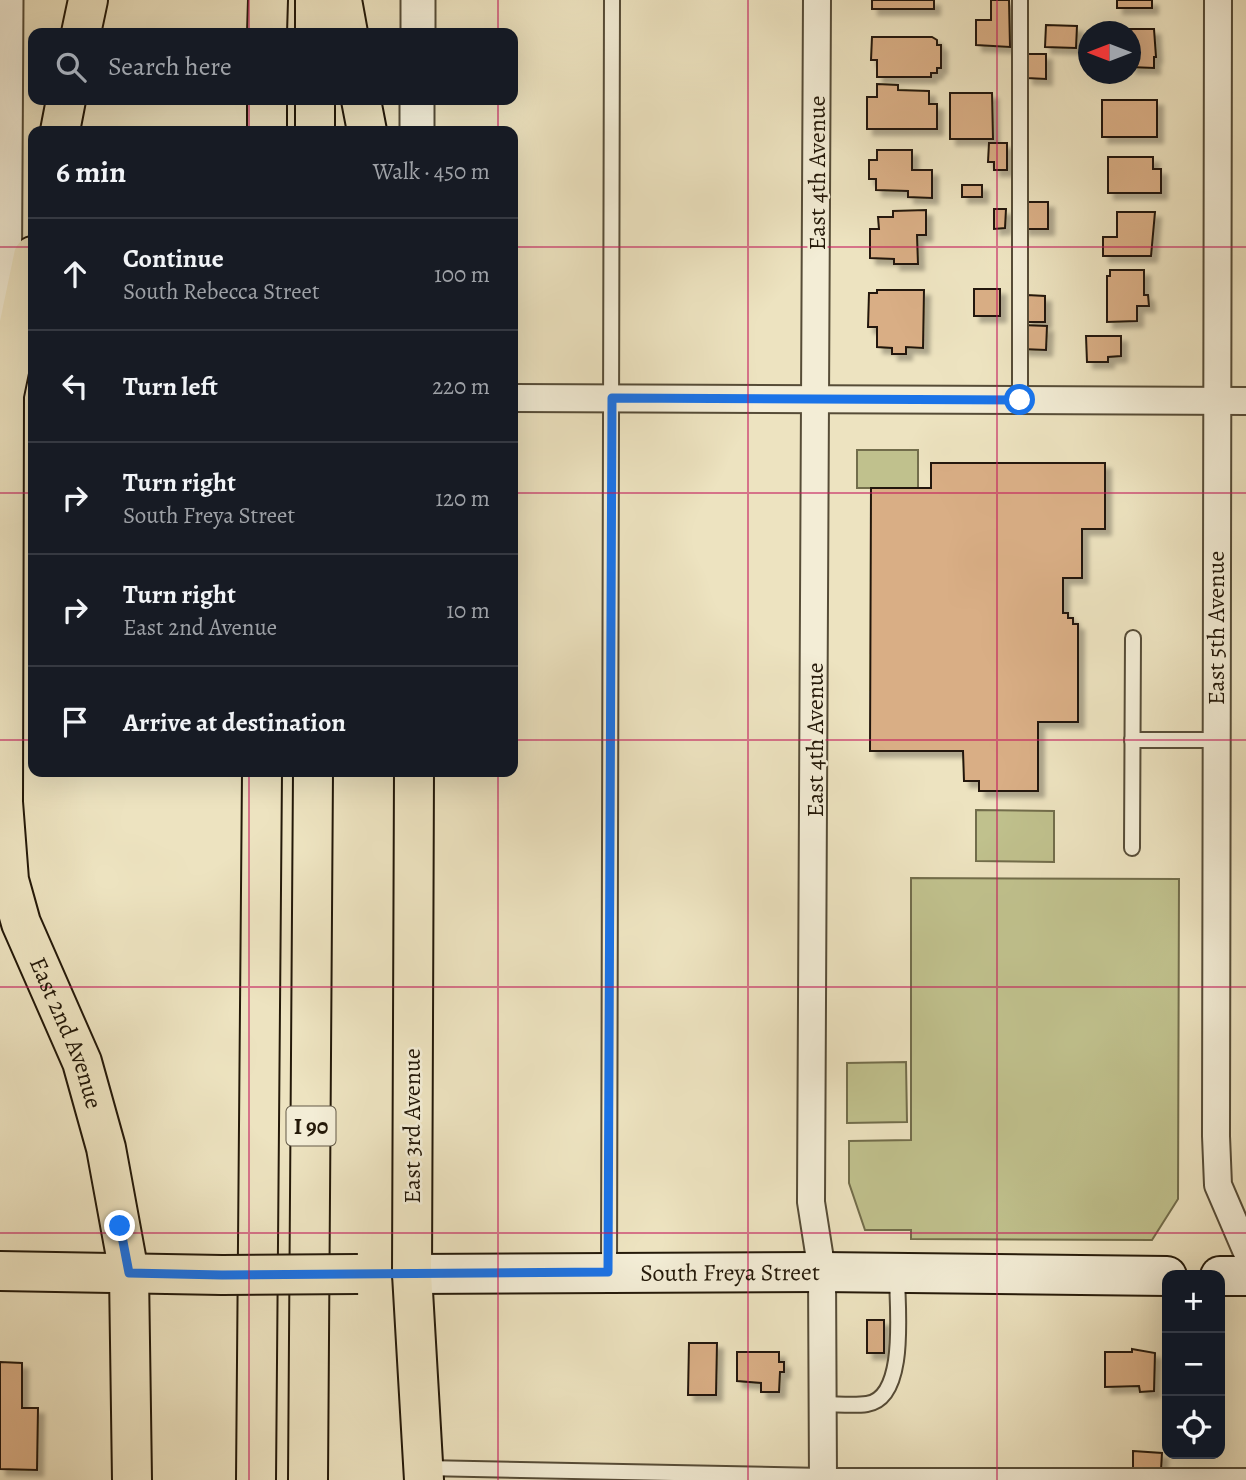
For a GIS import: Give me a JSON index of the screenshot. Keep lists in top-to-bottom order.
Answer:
{
  "streets": {
    "main road": [
      "East 2nd Avenue",
      "I 90",
      "East 3rd Avenue",
      "South Freya Street"
    ],
    "street": ["East 4th Avenue", "East 5th Avenue"]
  },
  "crossings": [
    ["East 4th Avenue", "South Freya Street"],
    ["East 2nd Avenue", "South Freya Street"],
    ["East 3rd Avenue", "South Freya Street"]
  ],
  "north": "left",
  "page": {
    "search": "Search here",
    "heading": ["6 min", "Walk · 450 m"],
    "list": [
      ["Continue", "South Rebecca Street", "100 m"],
      ["Turn left", "220 m"],
      ["Turn right", "South Freya Street", "120 m"],
      ["Turn right", "East 2nd Avenue", "10 m"],
      "Arrive at destination"
    ],
    "map_buttons": ["+", "−"]
  }
}
